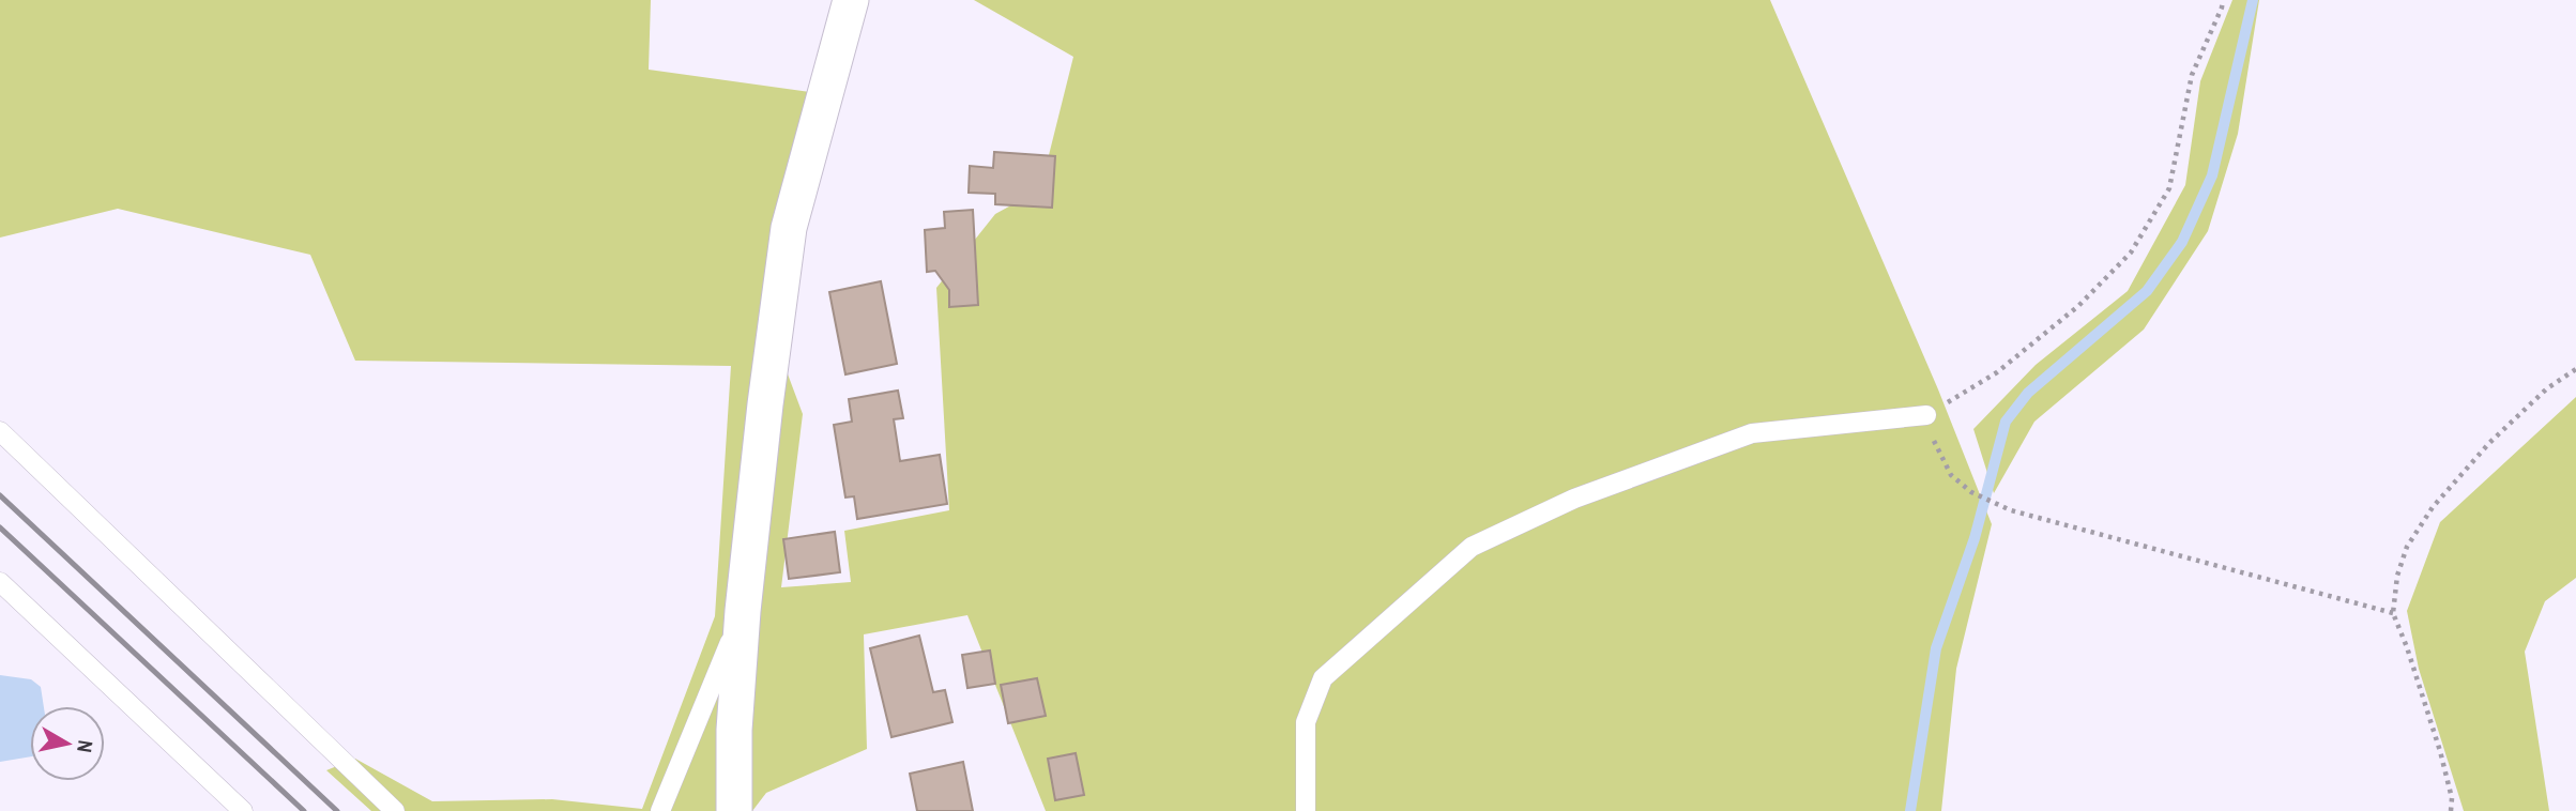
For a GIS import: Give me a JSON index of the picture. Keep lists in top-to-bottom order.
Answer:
{
  "north": "right"
}
